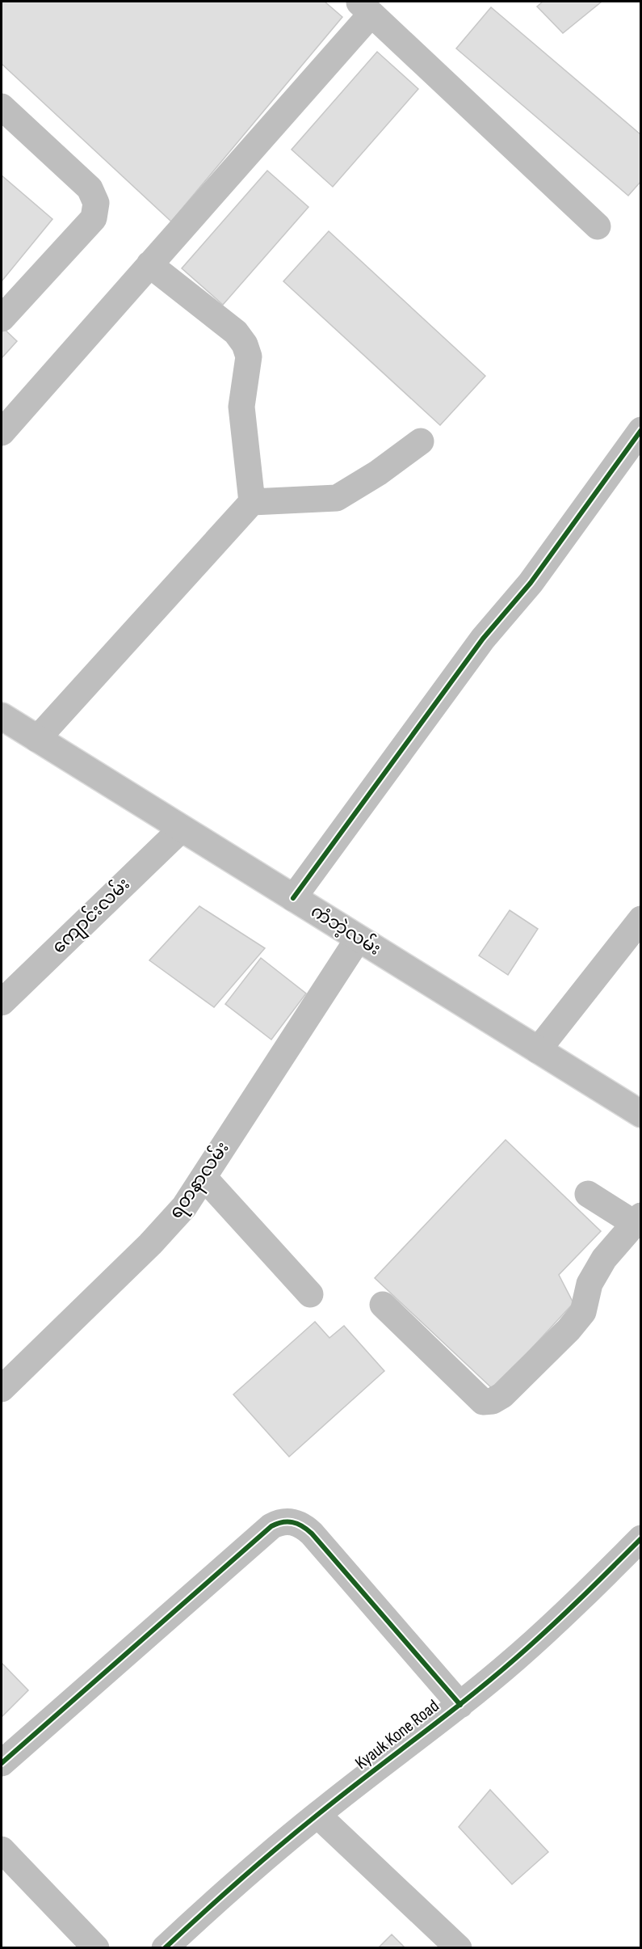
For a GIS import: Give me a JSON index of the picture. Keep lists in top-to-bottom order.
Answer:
{
  "streets": {
    "street": [
      "ကျောင်းလမ်း",
      "ကံဘဲ့လမ်း",
      "ရတနာလမ်း",
      "Kyauk Kone Road"
    ]
  },
  "crossings": [
    ["ကျောင်းလမ်း", "ကံဘဲ့လမ်း"],
    ["ကံဘဲ့လမ်း", "ရတနာလမ်း"]
  ]
}
